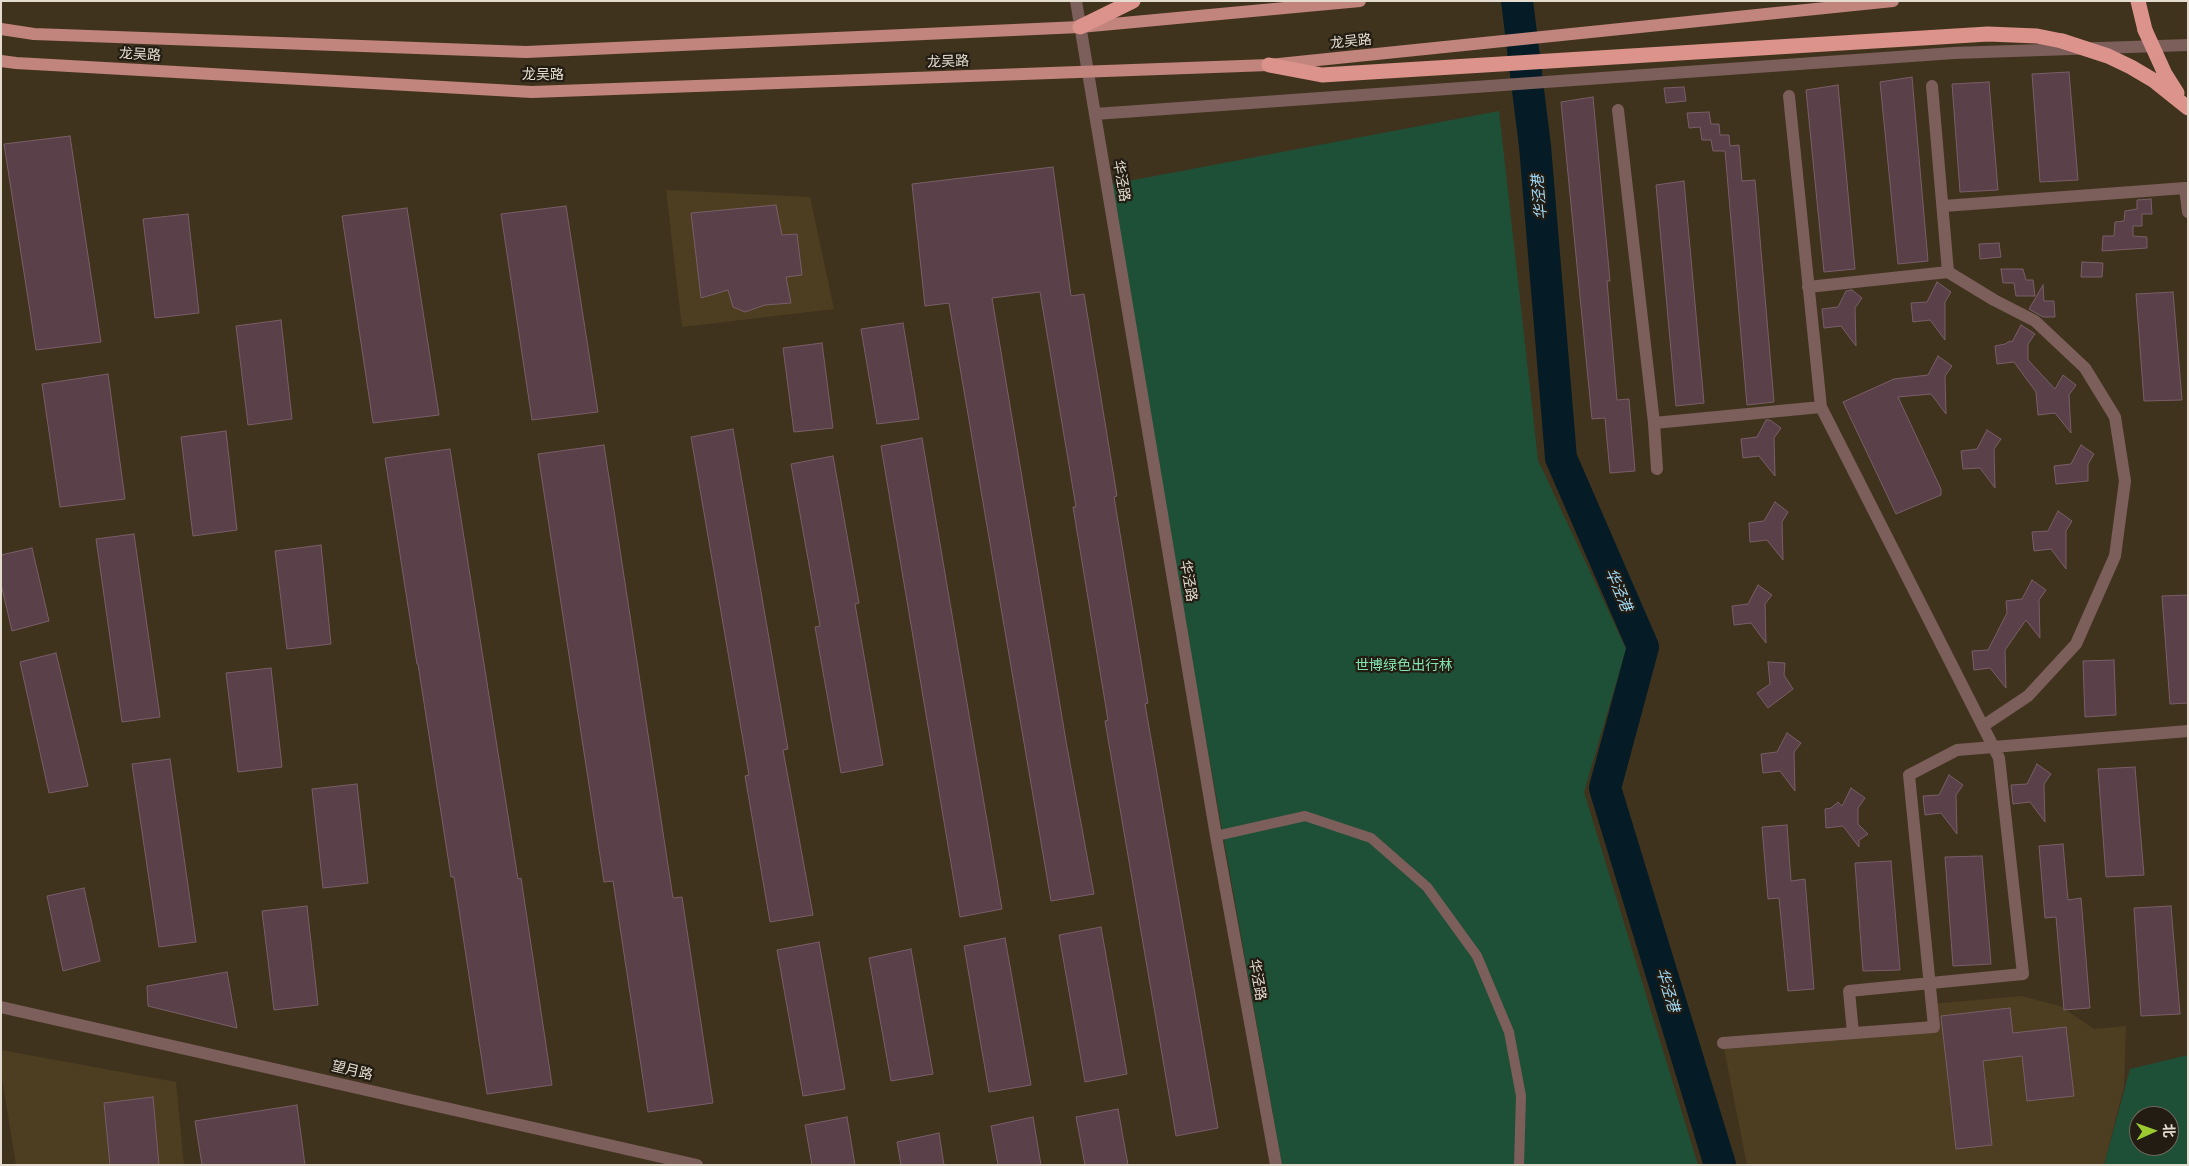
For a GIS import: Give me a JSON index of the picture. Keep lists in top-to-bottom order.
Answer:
{
  "streets": {
    "main road": ["龙吴路"],
    "street": ["华泾路", "望月路"]
  },
  "crossings": [
    ["龙吴路", "华泾路"]
  ],
  "water": ["华泾港"],
  "parks": ["世博绿色出行林"],
  "north": "right"
}
